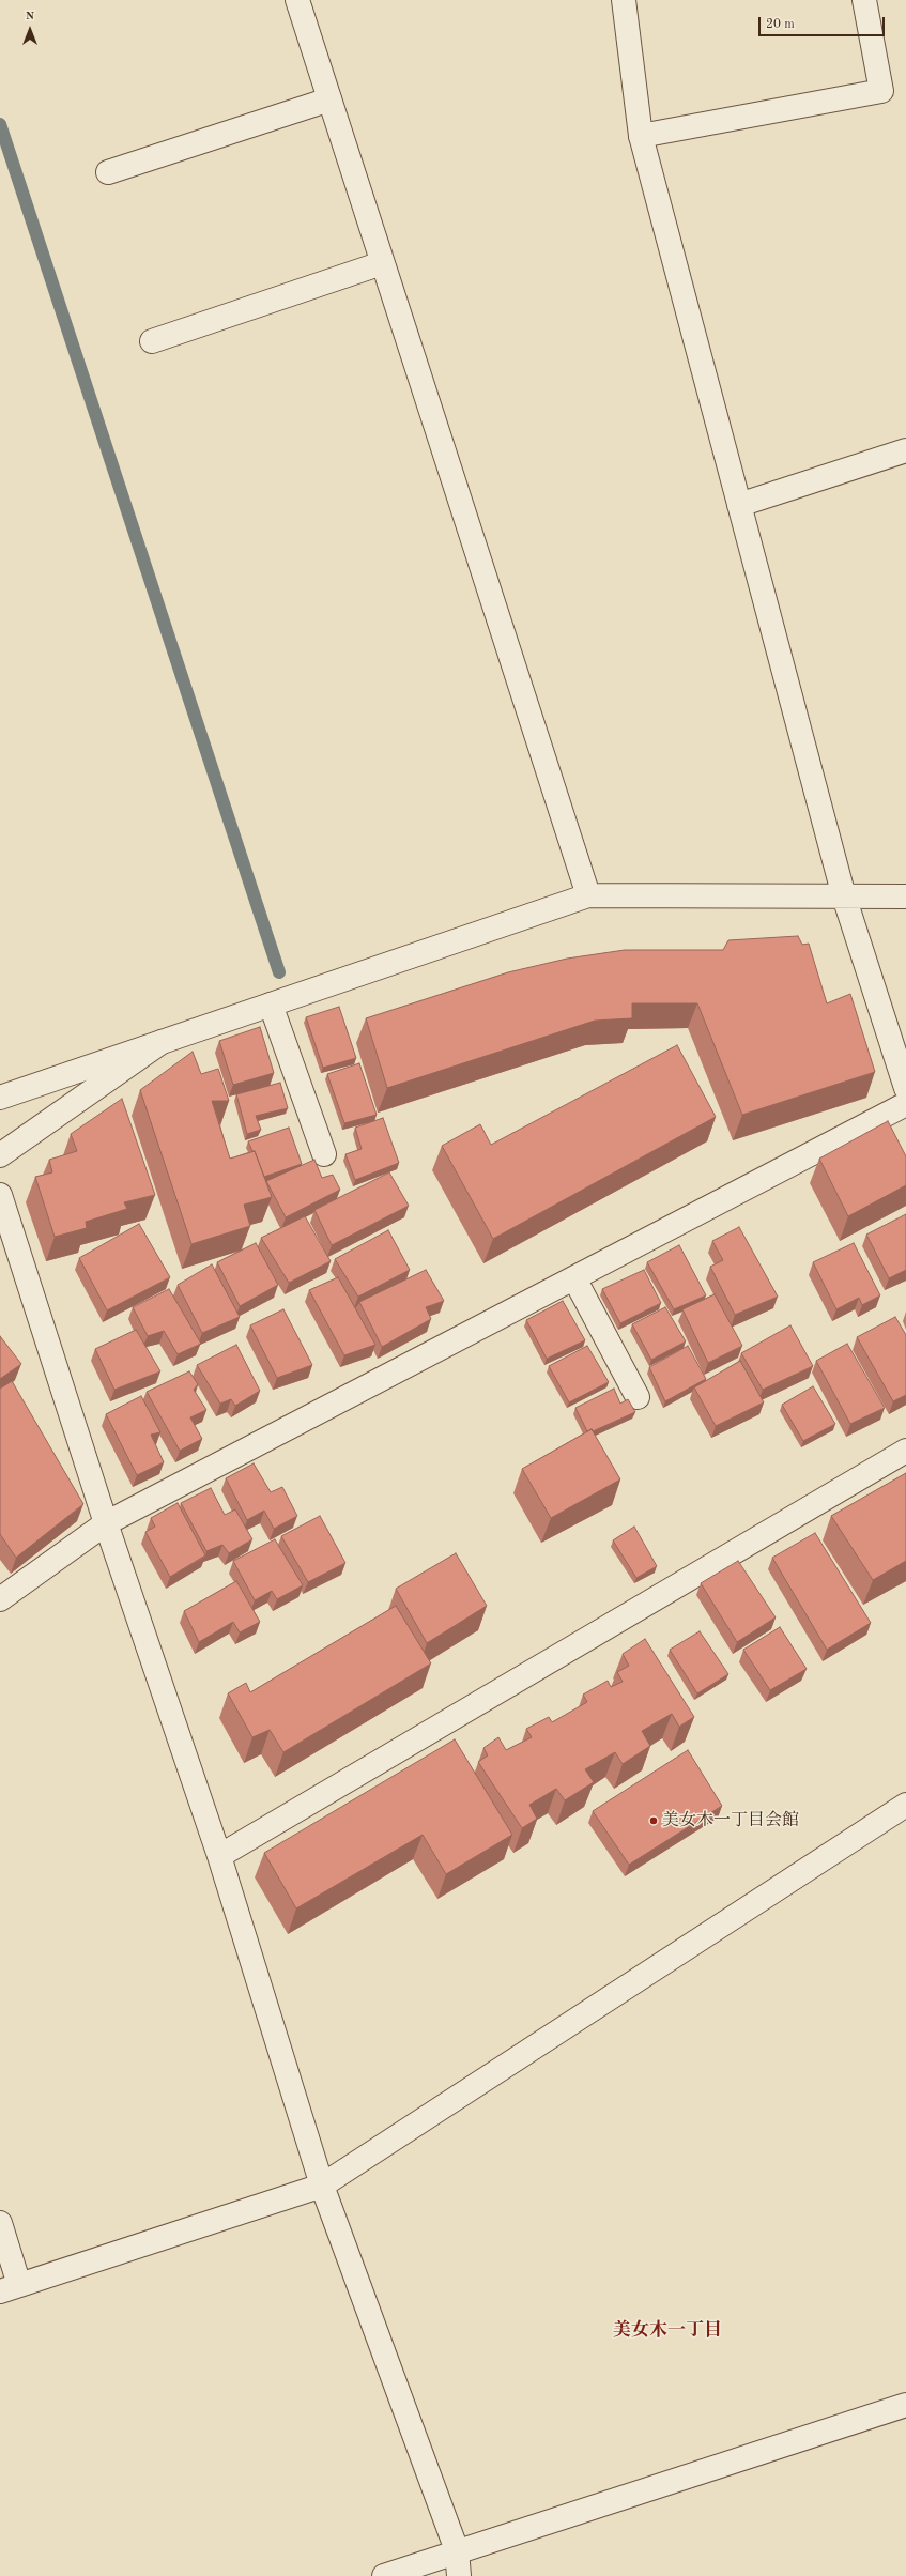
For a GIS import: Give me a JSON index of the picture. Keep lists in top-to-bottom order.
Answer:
{
  "districts": ["美女木一丁目"],
  "places": ["美女木一丁目会館"],
  "scale_bar": "20 m",
  "north": "top"
}
